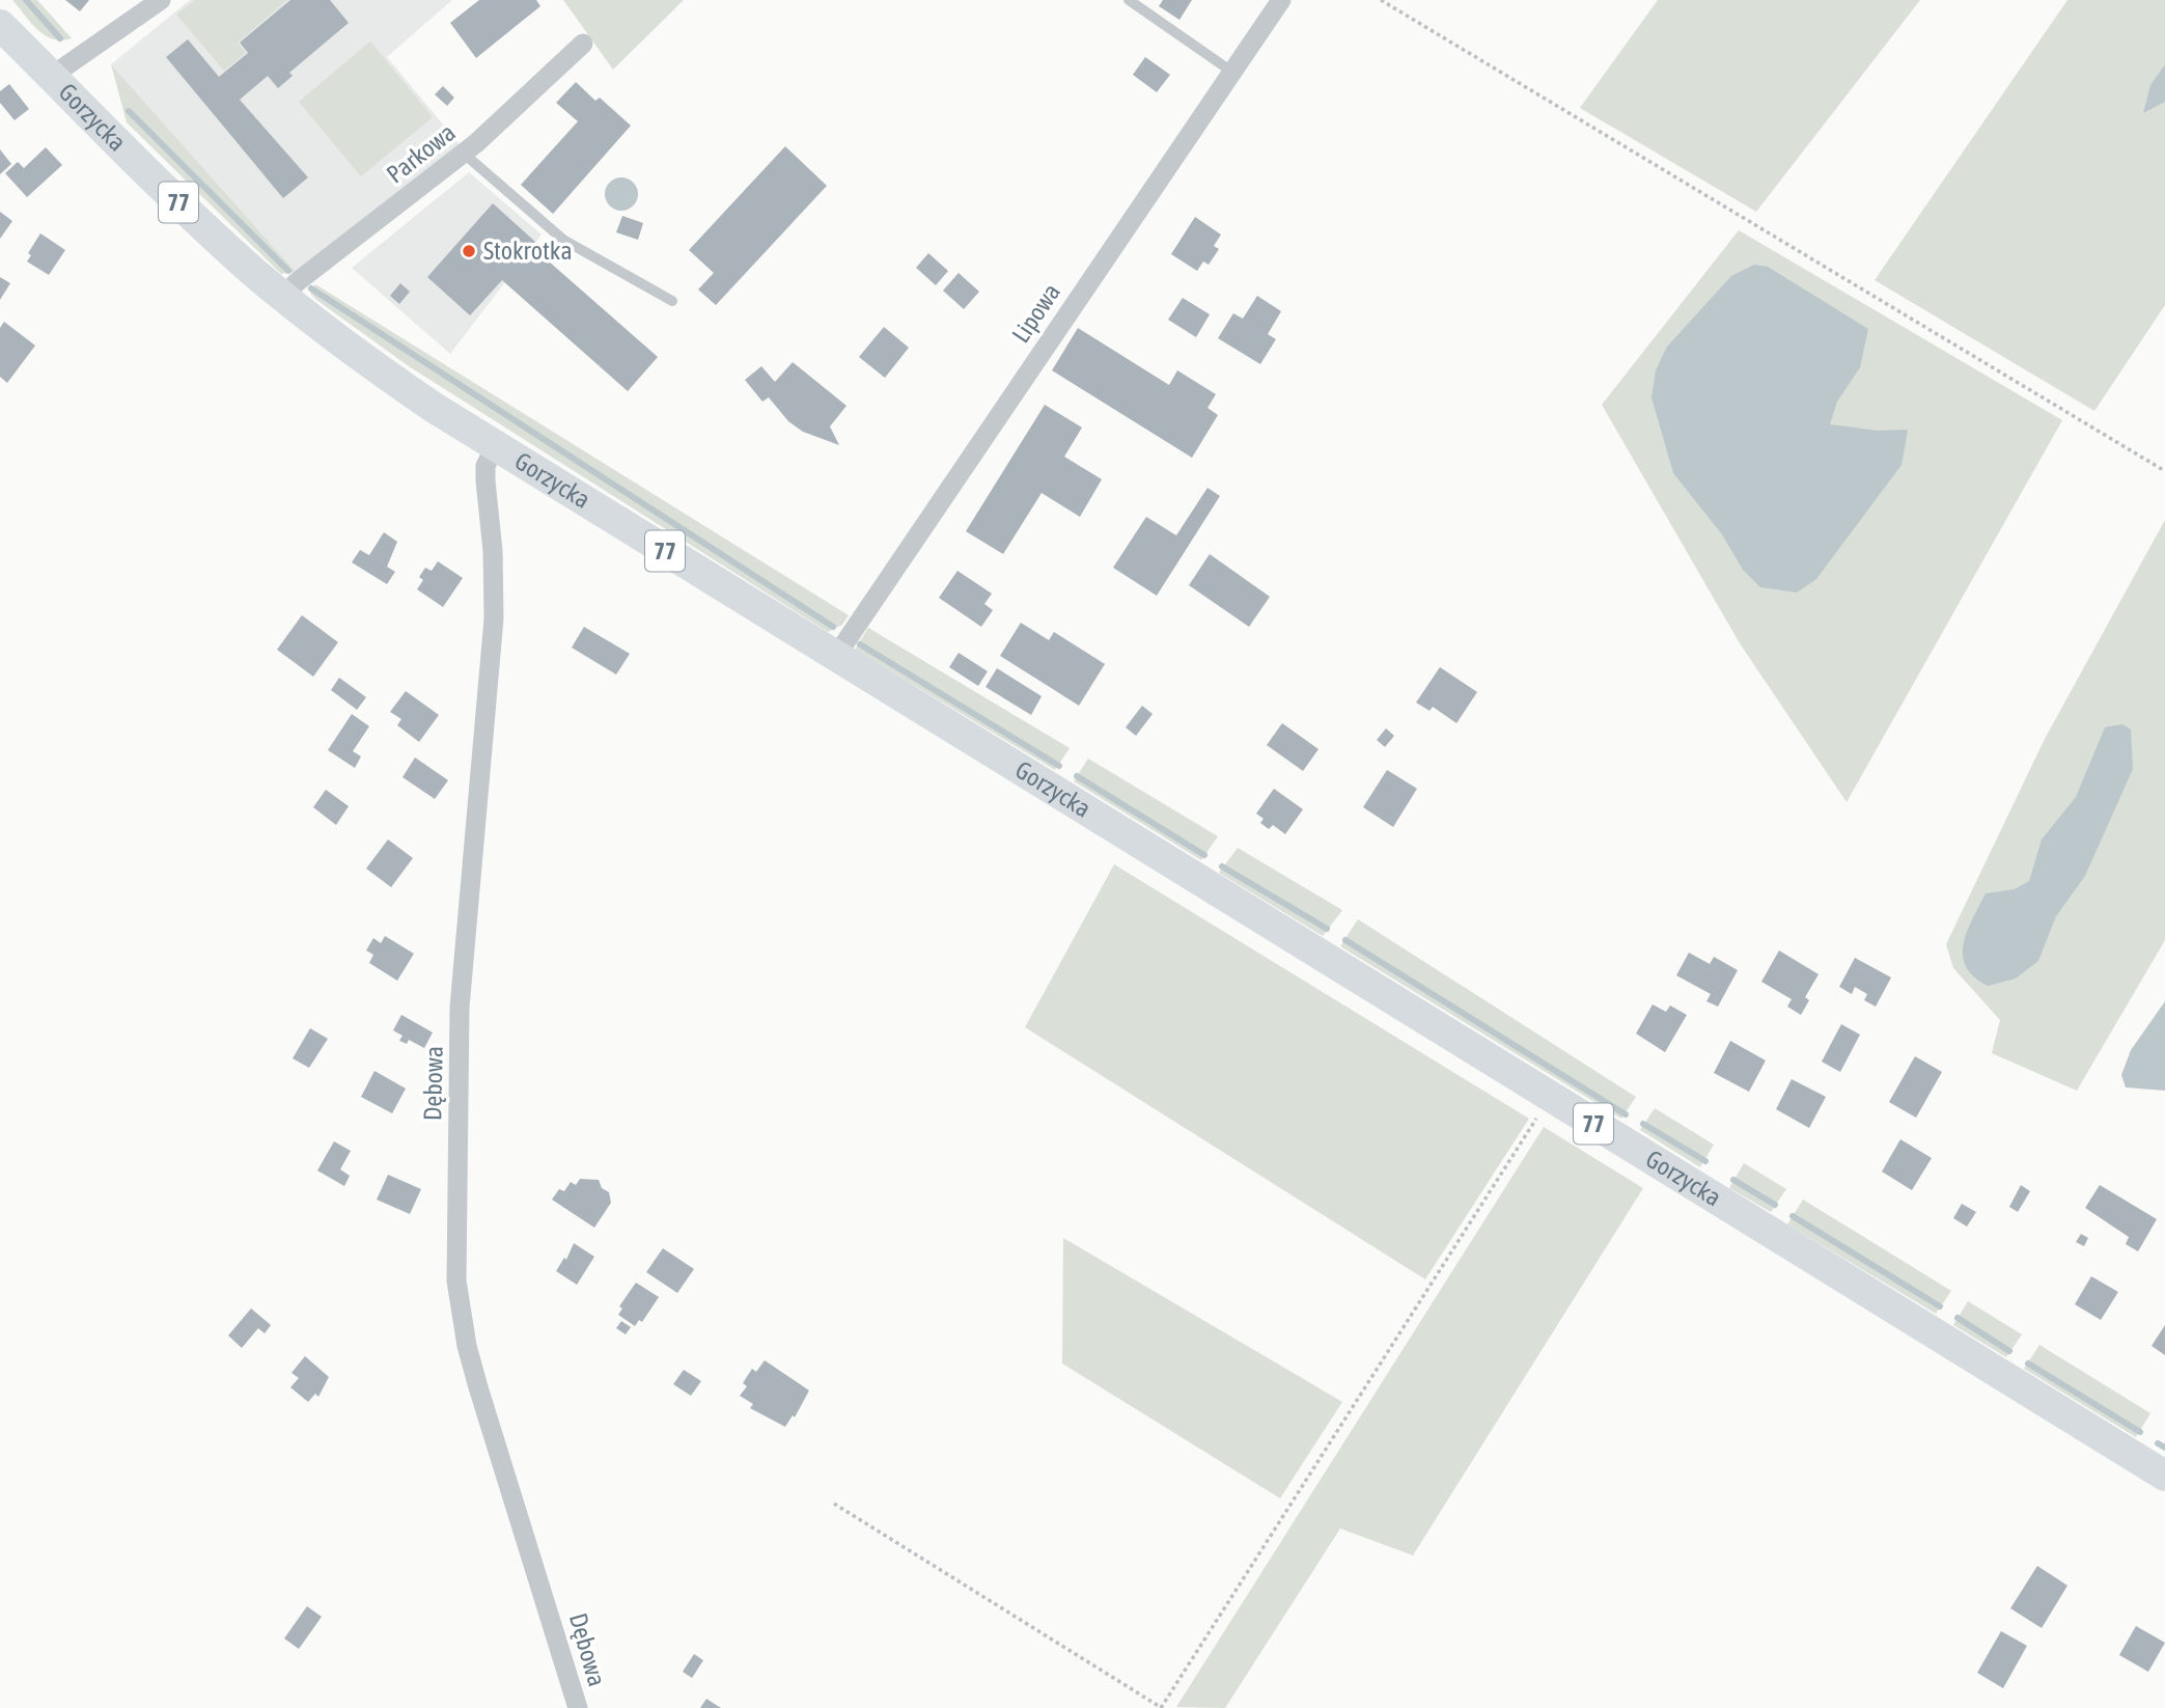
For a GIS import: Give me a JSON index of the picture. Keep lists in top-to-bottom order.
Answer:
{
  "streets": {
    "main road": ["Gorzycka", "77"],
    "street": ["Parkowa", "Lipowa", "Dębowa"]
  },
  "crossings": [
    ["Gorzycka", "Parkowa"],
    ["Gorzycka", "Lipowa"],
    ["Gorzycka", "Dębowa"]
  ],
  "places": ["Stokrotka"]
}
